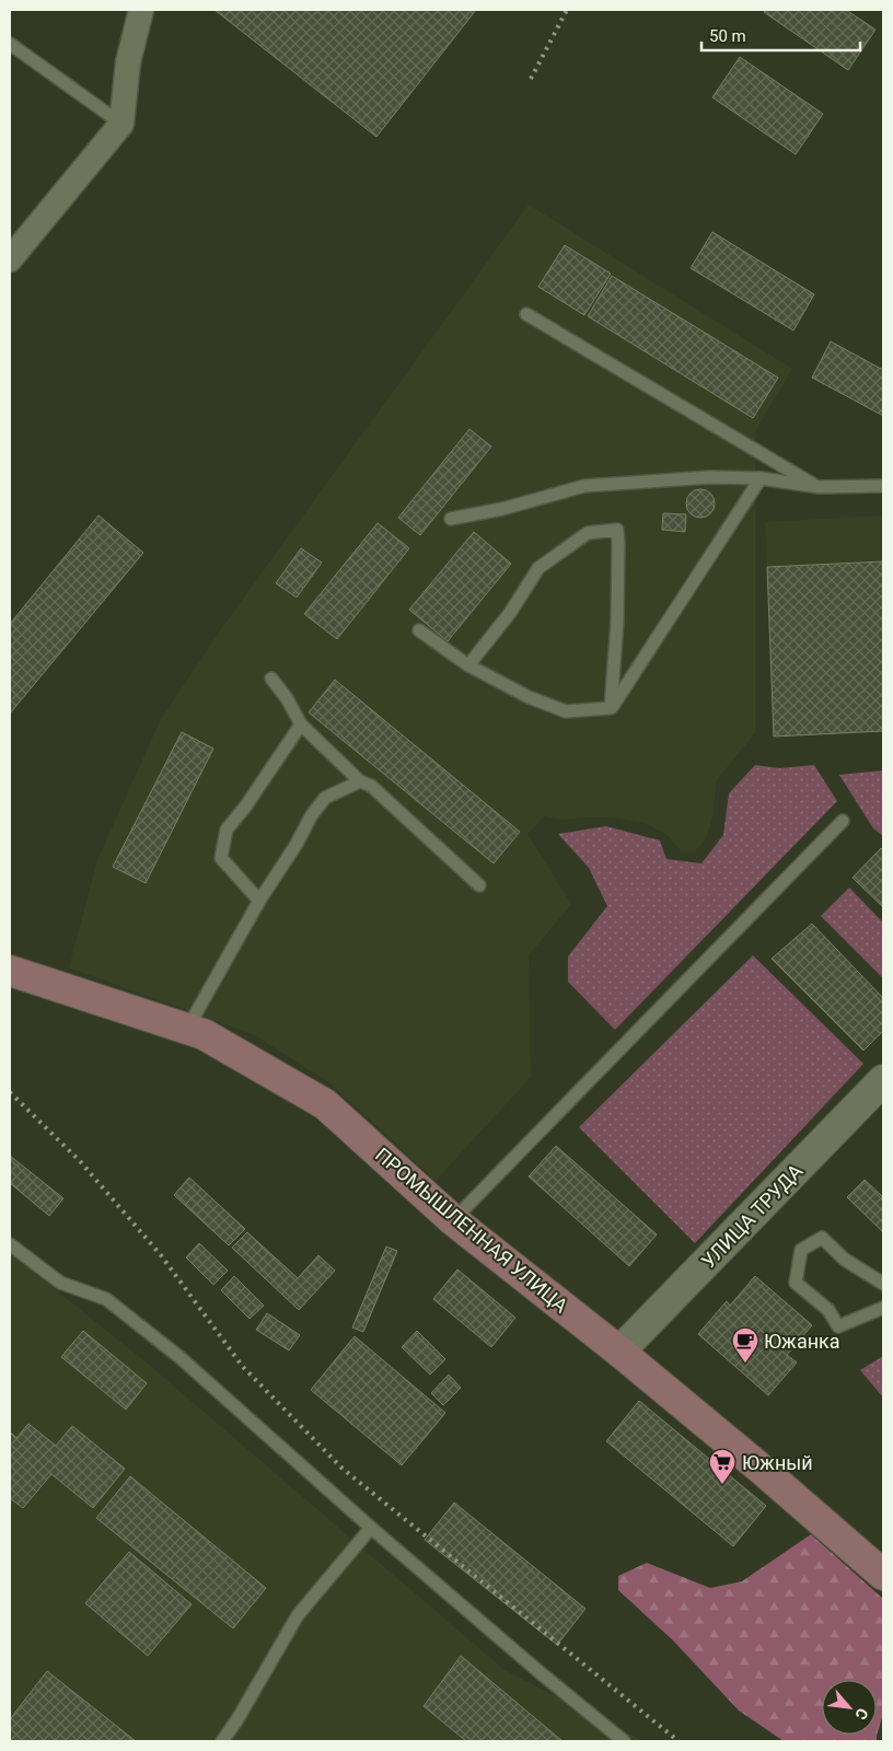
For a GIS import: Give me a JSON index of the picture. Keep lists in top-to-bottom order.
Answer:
{
  "streets": {
    "main road": ["ПРОМЫШЛЕННАЯ УЛИЦА"],
    "street": ["УЛИЦА ТРУДА"]
  },
  "crossings": [
    ["УЛИЦА ТРУДА", "ПРОМЫШЛЕННАЯ УЛИЦА"]
  ],
  "places": {
    "cafe": ["Южанка"],
    "supermarket": ["Южный"]
  },
  "scale_bar": "50 m",
  "north": "bottom right"
}
